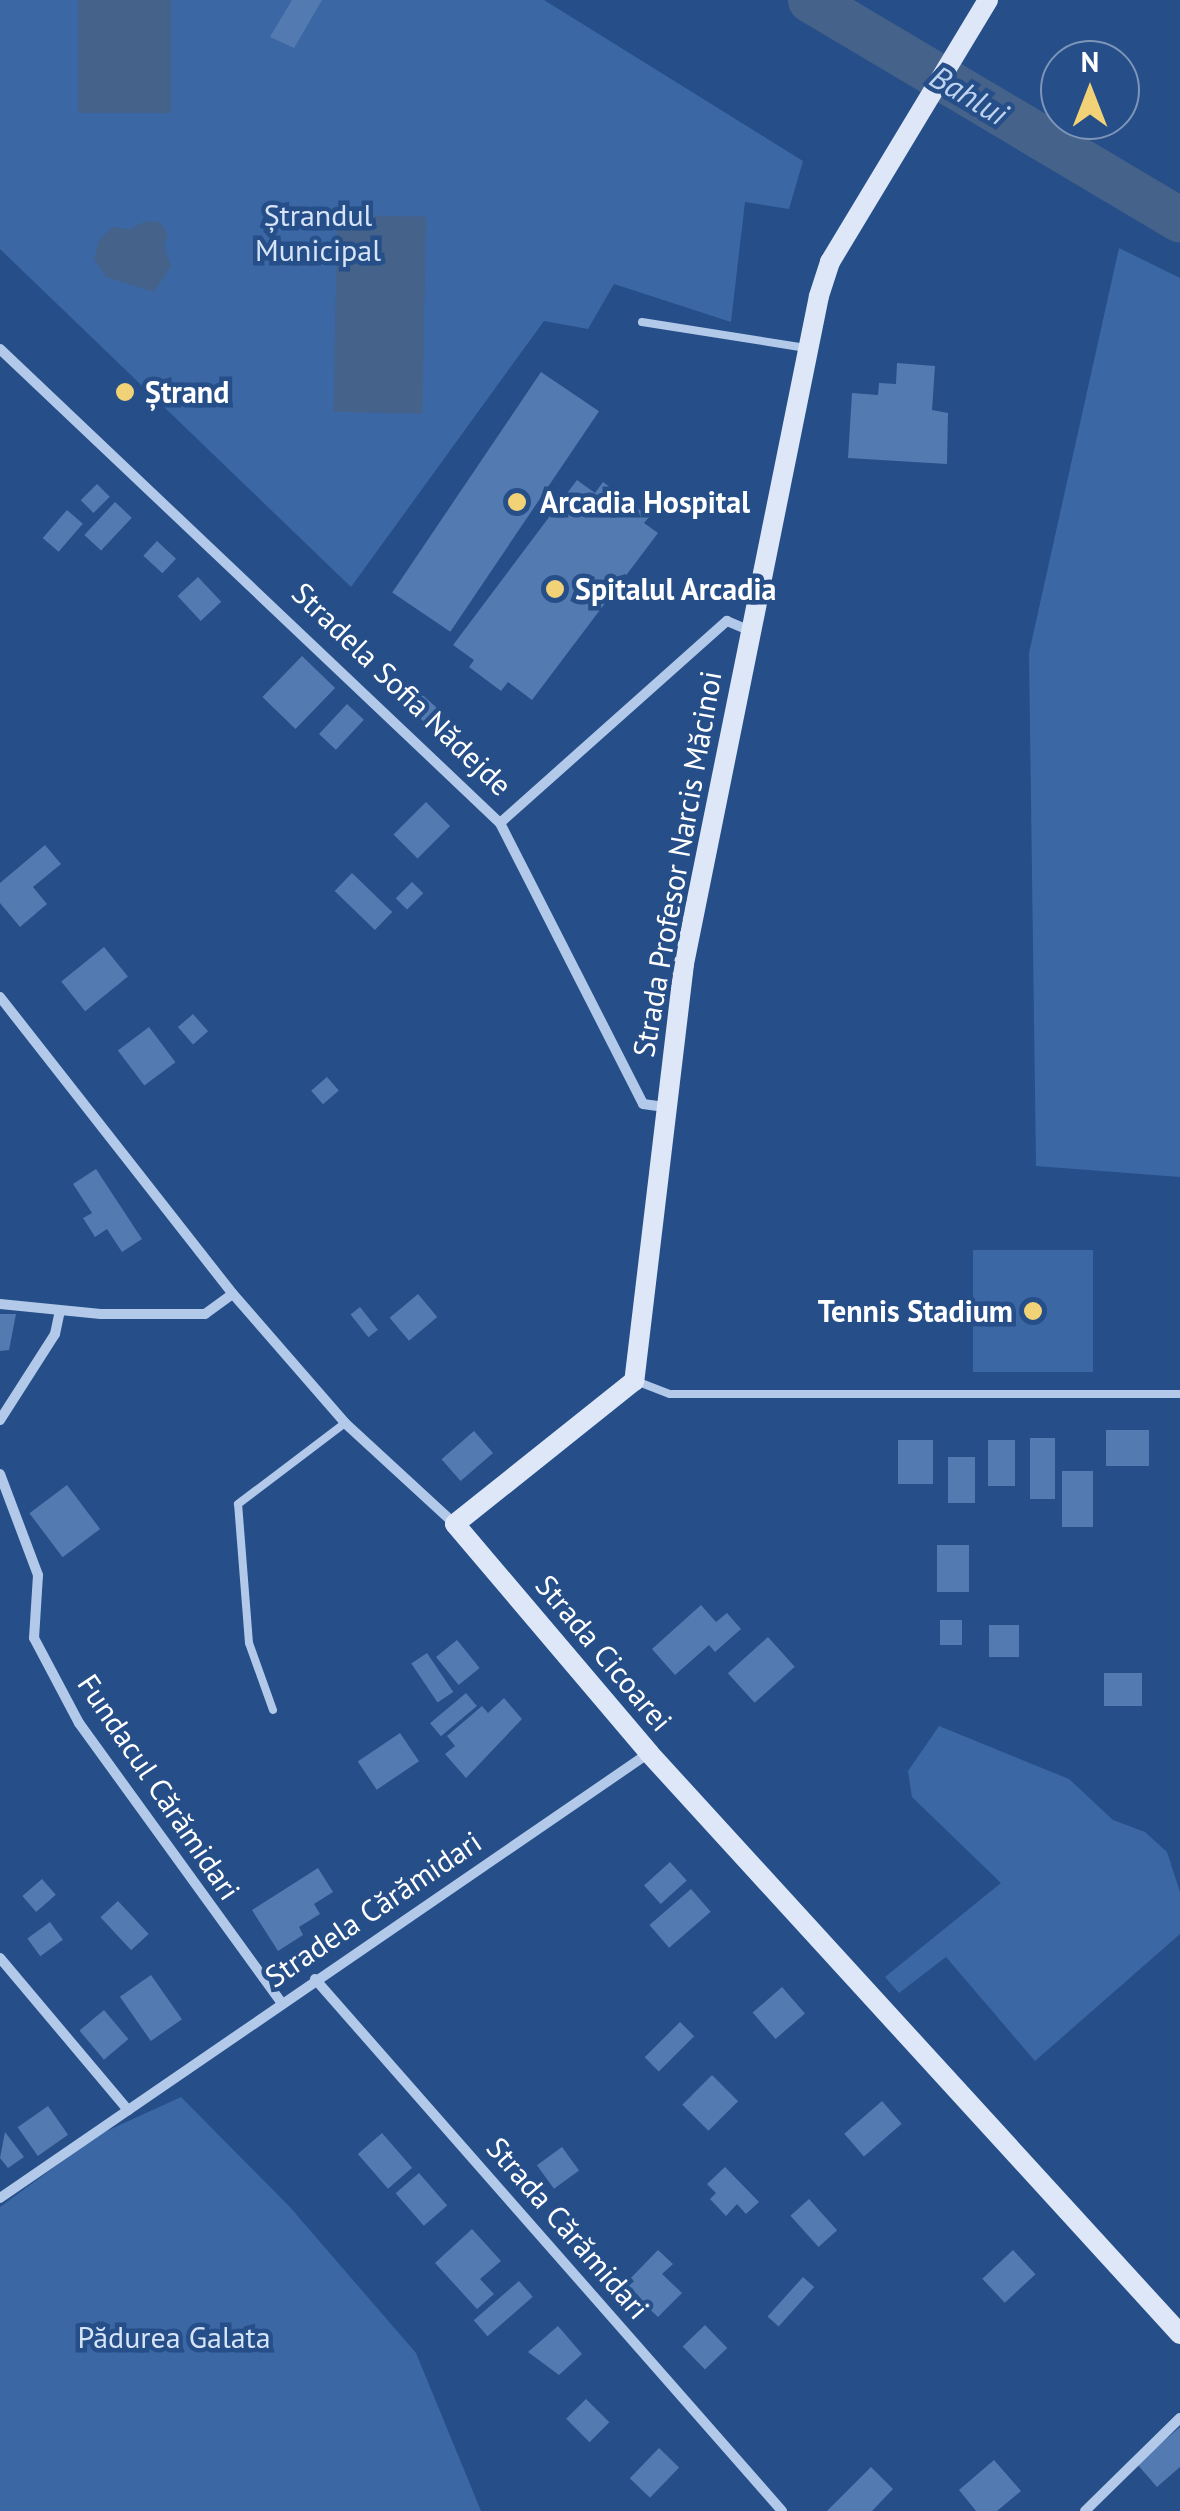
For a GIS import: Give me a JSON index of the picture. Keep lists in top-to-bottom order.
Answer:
{
  "streets": {
    "street": [
      "Stradela Sofia Nădejde",
      "Strada Profesor Narcis Măcinoi",
      "Strada Cicoarei",
      "Fundacul Cărămidari",
      "Stradela Cărămidari",
      "Strada Cărămidari"
    ]
  },
  "crossings": [
    ["Stradela Sofia Nădejde", "Strada Profesor Narcis Măcinoi"],
    ["Strada Cicoarei", "Stradela Cărămidari"],
    ["Fundacul Cărămidari", "Stradela Cărămidari"],
    ["Stradela Cărămidari", "Strada Cărămidari"]
  ],
  "water": ["Bahlui"],
  "parks": ["Ștrandul Municipal", "Pădurea Galata"],
  "places": [
    "Ștrand",
    "Arcadia Hospital",
    "Spitalul Arcadia",
    "Tennis Stadium"
  ],
  "north": "top"
}
